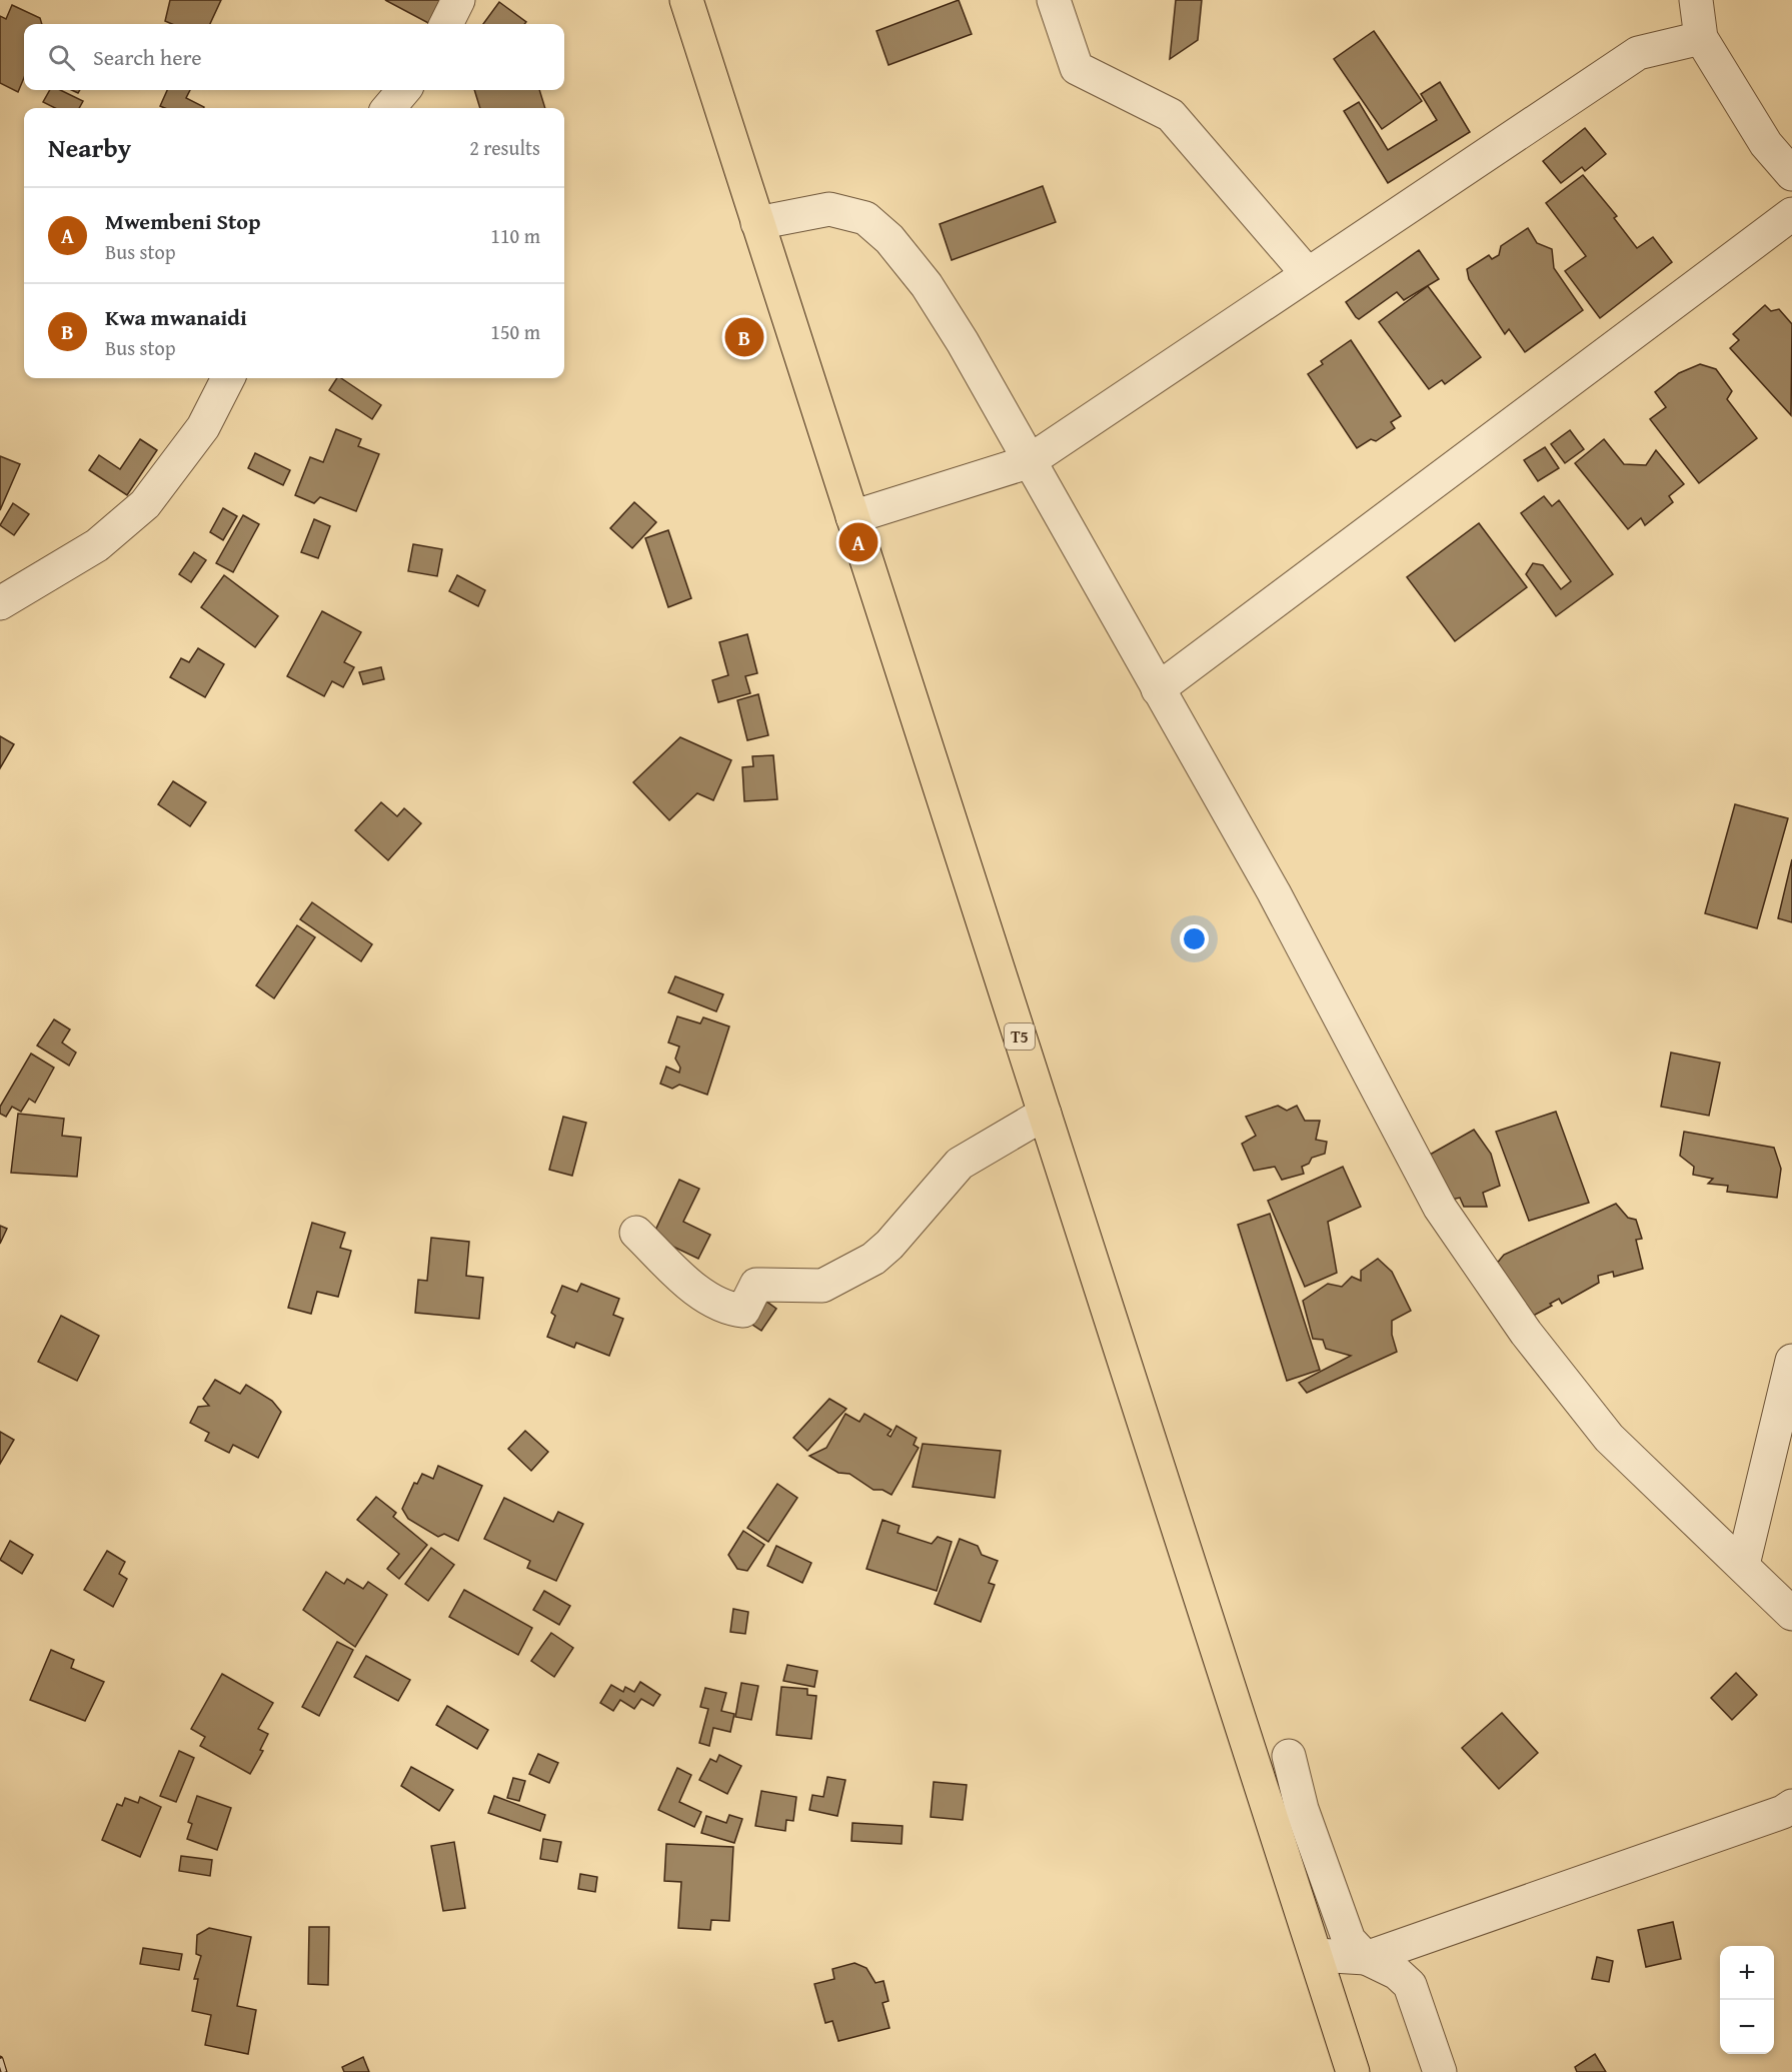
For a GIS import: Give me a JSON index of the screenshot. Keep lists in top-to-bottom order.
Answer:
{
  "streets": {
    "highway": ["T5"]
  },
  "page": {
    "search": "Search here",
    "heading": ["Nearby", "2 results"],
    "list": [
      {
        "mark": "A",
        "name": "Mwembeni Stop",
        "note": "Bus stop",
        "value": "110 m"
      },
      {
        "mark": "B",
        "name": "Kwa mwanaidi",
        "note": "Bus stop",
        "value": "150 m"
      }
    ],
    "pins": ["B", "A"],
    "map_buttons": ["+", "−"]
  }
}
